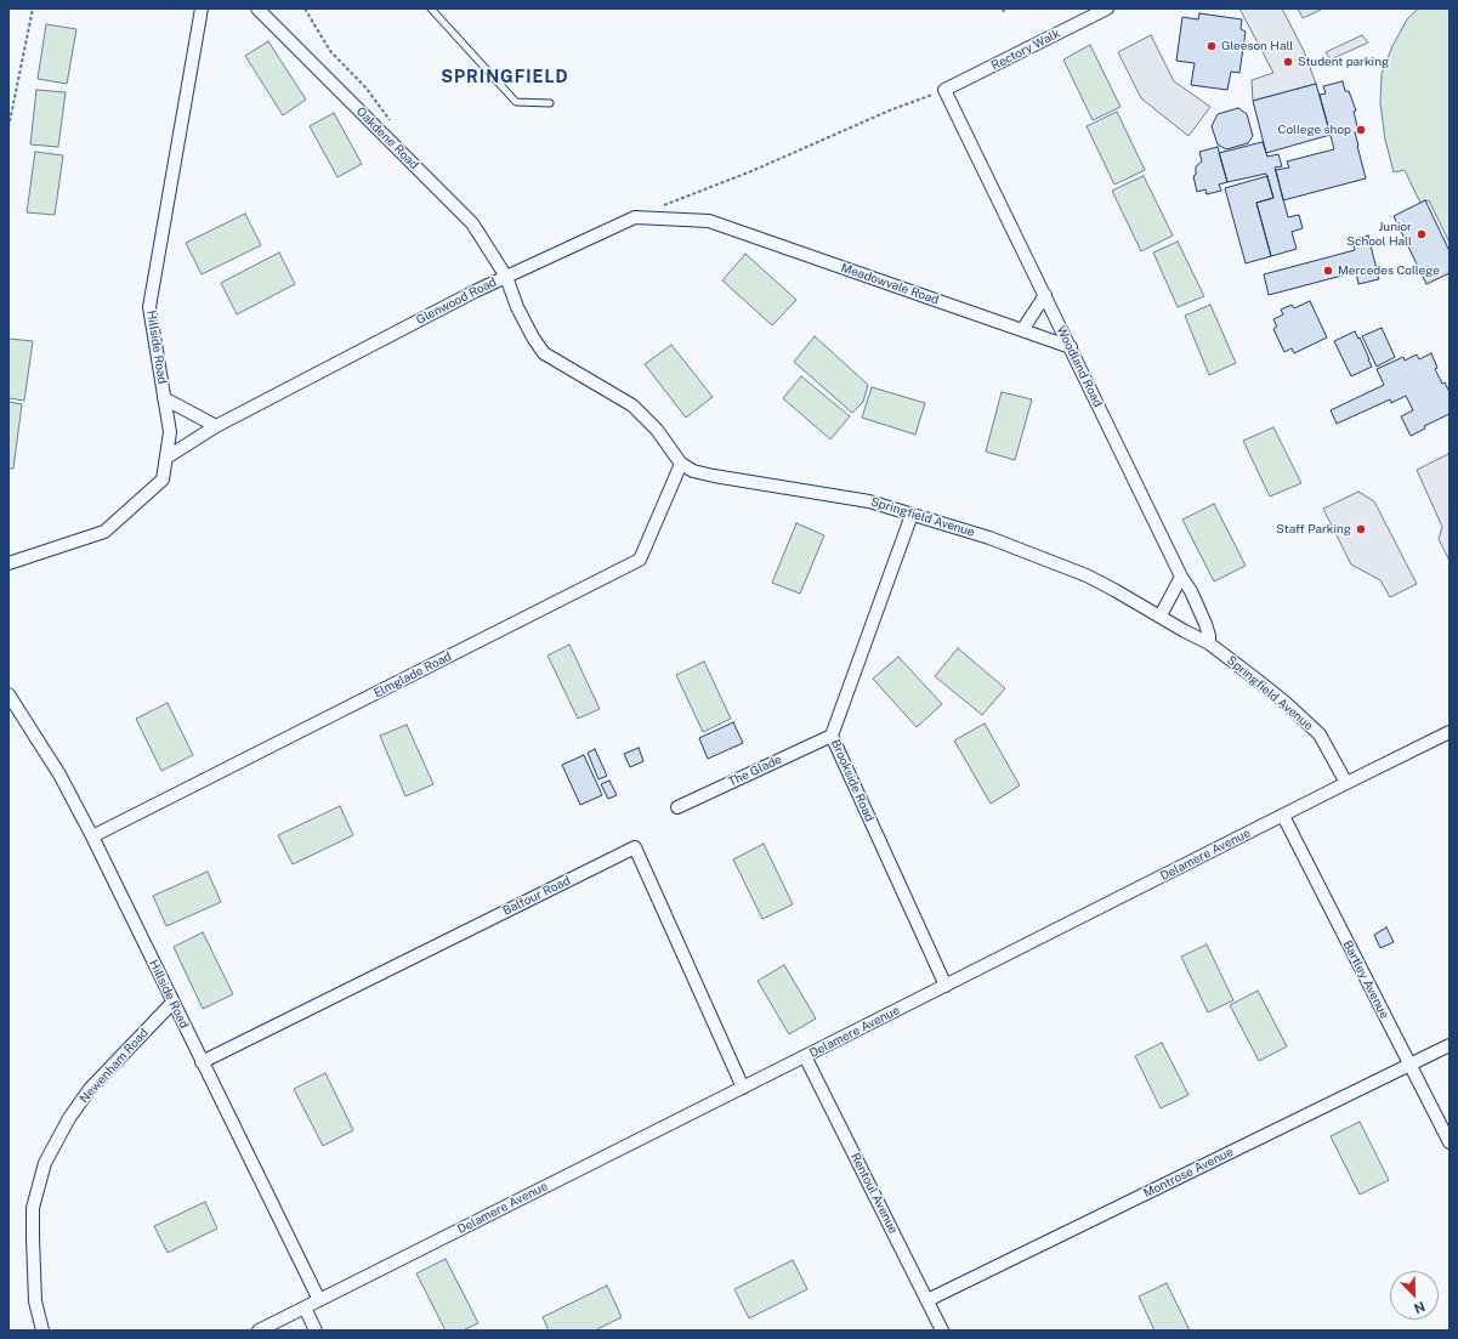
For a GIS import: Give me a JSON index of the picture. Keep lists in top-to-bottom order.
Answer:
{
  "streets": {
    "street": [
      "Rectory Walk",
      "Oakdene Road",
      "Meadowvale Road",
      "Glenwood Road",
      "Hillside Road",
      "Woodland Road",
      "Springfield Avenue",
      "Elmglade Road",
      "The Glade",
      "Brookside Road",
      "Delamere Avenue",
      "Balfour Road",
      "Bartley Avenue",
      "Newenham Road",
      "Montrose Avenue",
      "Rentoul Avenue"
    ]
  },
  "crossings": [
    ["Rectory Walk", "Woodland Road"],
    ["Oakdene Road", "Glenwood Road"],
    ["Meadowvale Road", "Glenwood Road"],
    ["Meadowvale Road", "Woodland Road"],
    ["Glenwood Road", "Hillside Road"],
    ["Hillside Road", "Elmglade Road"],
    ["Hillside Road", "Delamere Avenue"],
    ["Hillside Road", "Balfour Road"],
    ["Hillside Road", "Newenham Road"],
    ["Woodland Road", "Springfield Avenue"],
    ["Springfield Avenue", "Elmglade Road"],
    ["Springfield Avenue", "Brookside Road"],
    ["Springfield Avenue", "Delamere Avenue"],
    ["The Glade", "Brookside Road"],
    ["Brookside Road", "Delamere Avenue"],
    ["Delamere Avenue", "Balfour Road"],
    ["Delamere Avenue", "Bartley Avenue"],
    ["Delamere Avenue", "Rentoul Avenue"],
    ["Bartley Avenue", "Montrose Avenue"],
    ["Montrose Avenue", "Rentoul Avenue"]
  ],
  "districts": ["SPRINGFIELD"],
  "places": [
    "Gleeson Hall",
    "Student parking",
    "College shop",
    "Junior School Hall",
    "Mercedes College",
    "Staff Parking"
  ],
  "north": "bottom right"
}
